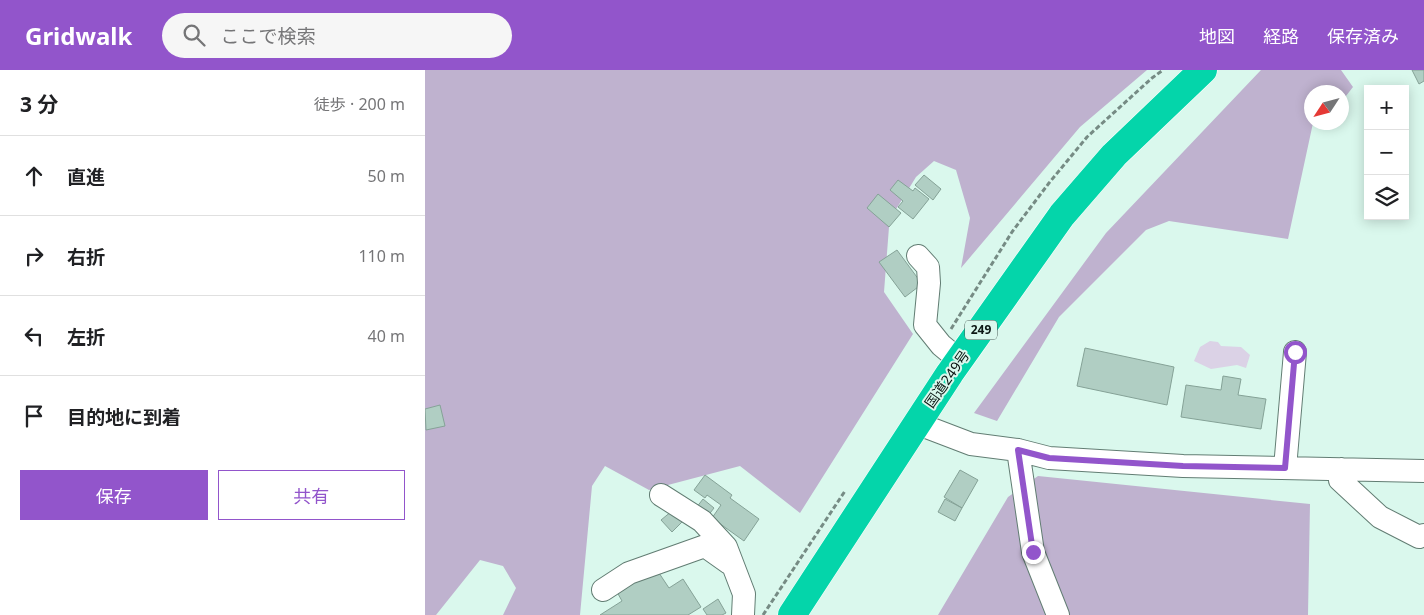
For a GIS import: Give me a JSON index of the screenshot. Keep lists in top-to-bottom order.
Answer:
{
  "streets": {
    "highway": ["249", "国道249号"]
  },
  "north": "bottom left",
  "page": {
    "header": "Gridwalk",
    "search": "ここで検索",
    "nav": ["地図", "経路", "保存済み"],
    "heading": ["3 分", "徒歩 · 200 m"],
    "map_buttons": ["+", "−"],
    "list": [
      ["直進", "50 m"],
      ["右折", "110 m"],
      ["左折", "40 m"],
      "目的地に到着"
    ],
    "buttons": ["保存", "共有"]
  }
}
